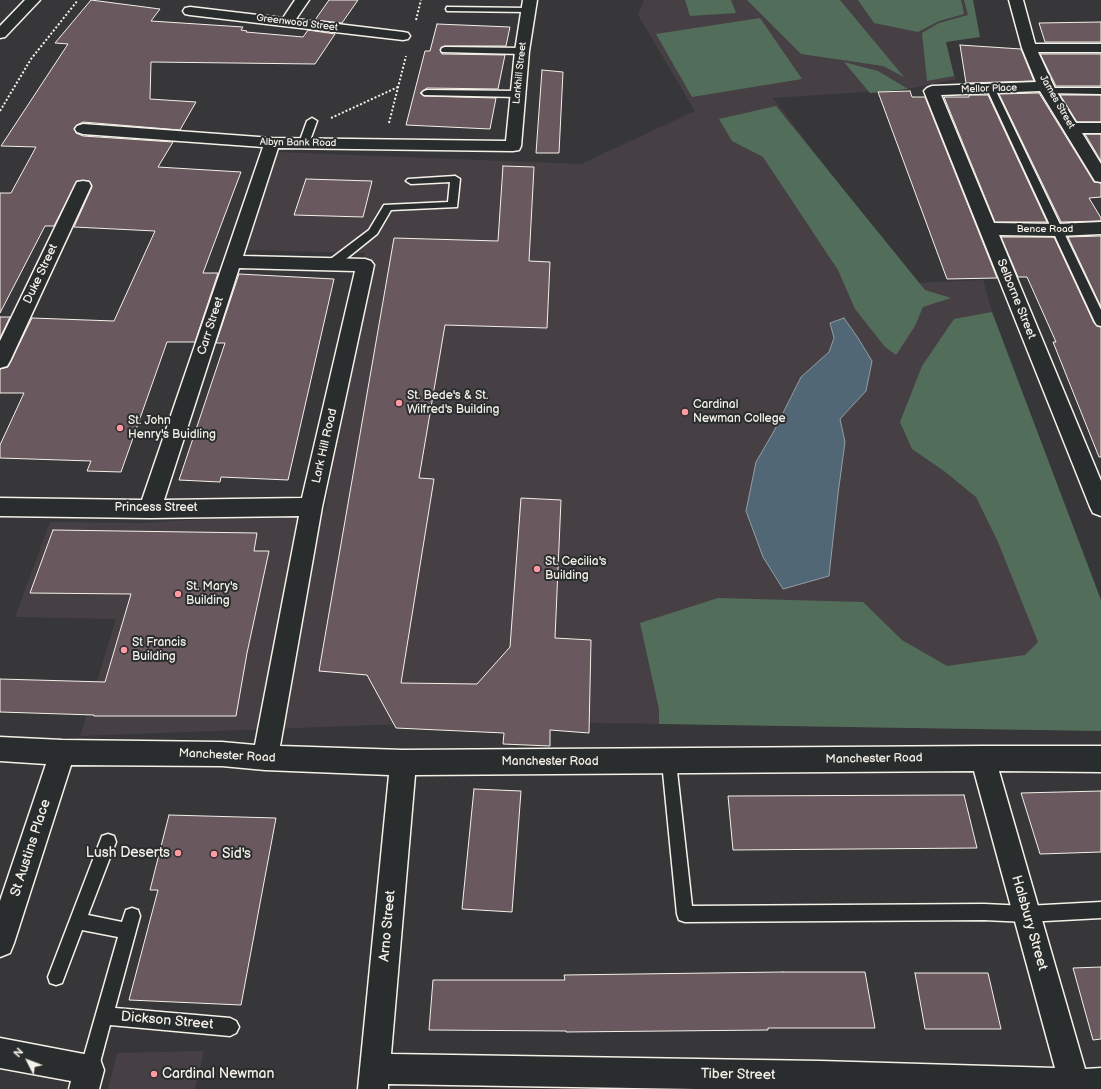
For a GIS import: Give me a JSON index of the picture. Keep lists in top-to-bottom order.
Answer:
{
  "streets": {
    "street": [
      "Greenwood Street",
      "Larkhill Street",
      "Mellor Place",
      "James Street",
      "Albyn Bank Road",
      "Bence Road",
      "Duke Street",
      "Selborne Street",
      "Carr Street",
      "Lark Hill Road",
      "Princess Street",
      "Manchester Road",
      "St Austins Place",
      "Halsbury Street",
      "Arno Street",
      "Tiber Street"
    ],
    "lane": ["Dickson Street"]
  },
  "crossings": [
    ["Larkhill Street", "Albyn Bank Road"],
    ["Mellor Place", "James Street"],
    ["Mellor Place", "Selborne Street"],
    ["Albyn Bank Road", "Carr Street"],
    ["Bence Road", "Selborne Street"],
    ["Carr Street", "Lark Hill Road"],
    ["Carr Street", "Princess Street"],
    ["Lark Hill Road", "Princess Street"],
    ["Lark Hill Road", "Manchester Road"],
    ["Manchester Road", "St Austins Place"],
    ["Manchester Road", "Halsbury Street"],
    ["Manchester Road", "Arno Street"],
    ["Halsbury Street", "Tiber Street"],
    ["Arno Street", "Tiber Street"]
  ],
  "places": [
    "St. Bede's & St. Wilfred's Building",
    "Cardinal Newman College",
    "St. John Henry's Buidling",
    "St. Cecilia's Building",
    "St. Mary's Building",
    "St Francis Building",
    "Lush Deserts",
    "Sid's",
    "Cardinal Newman"
  ],
  "north": "top left"
}
